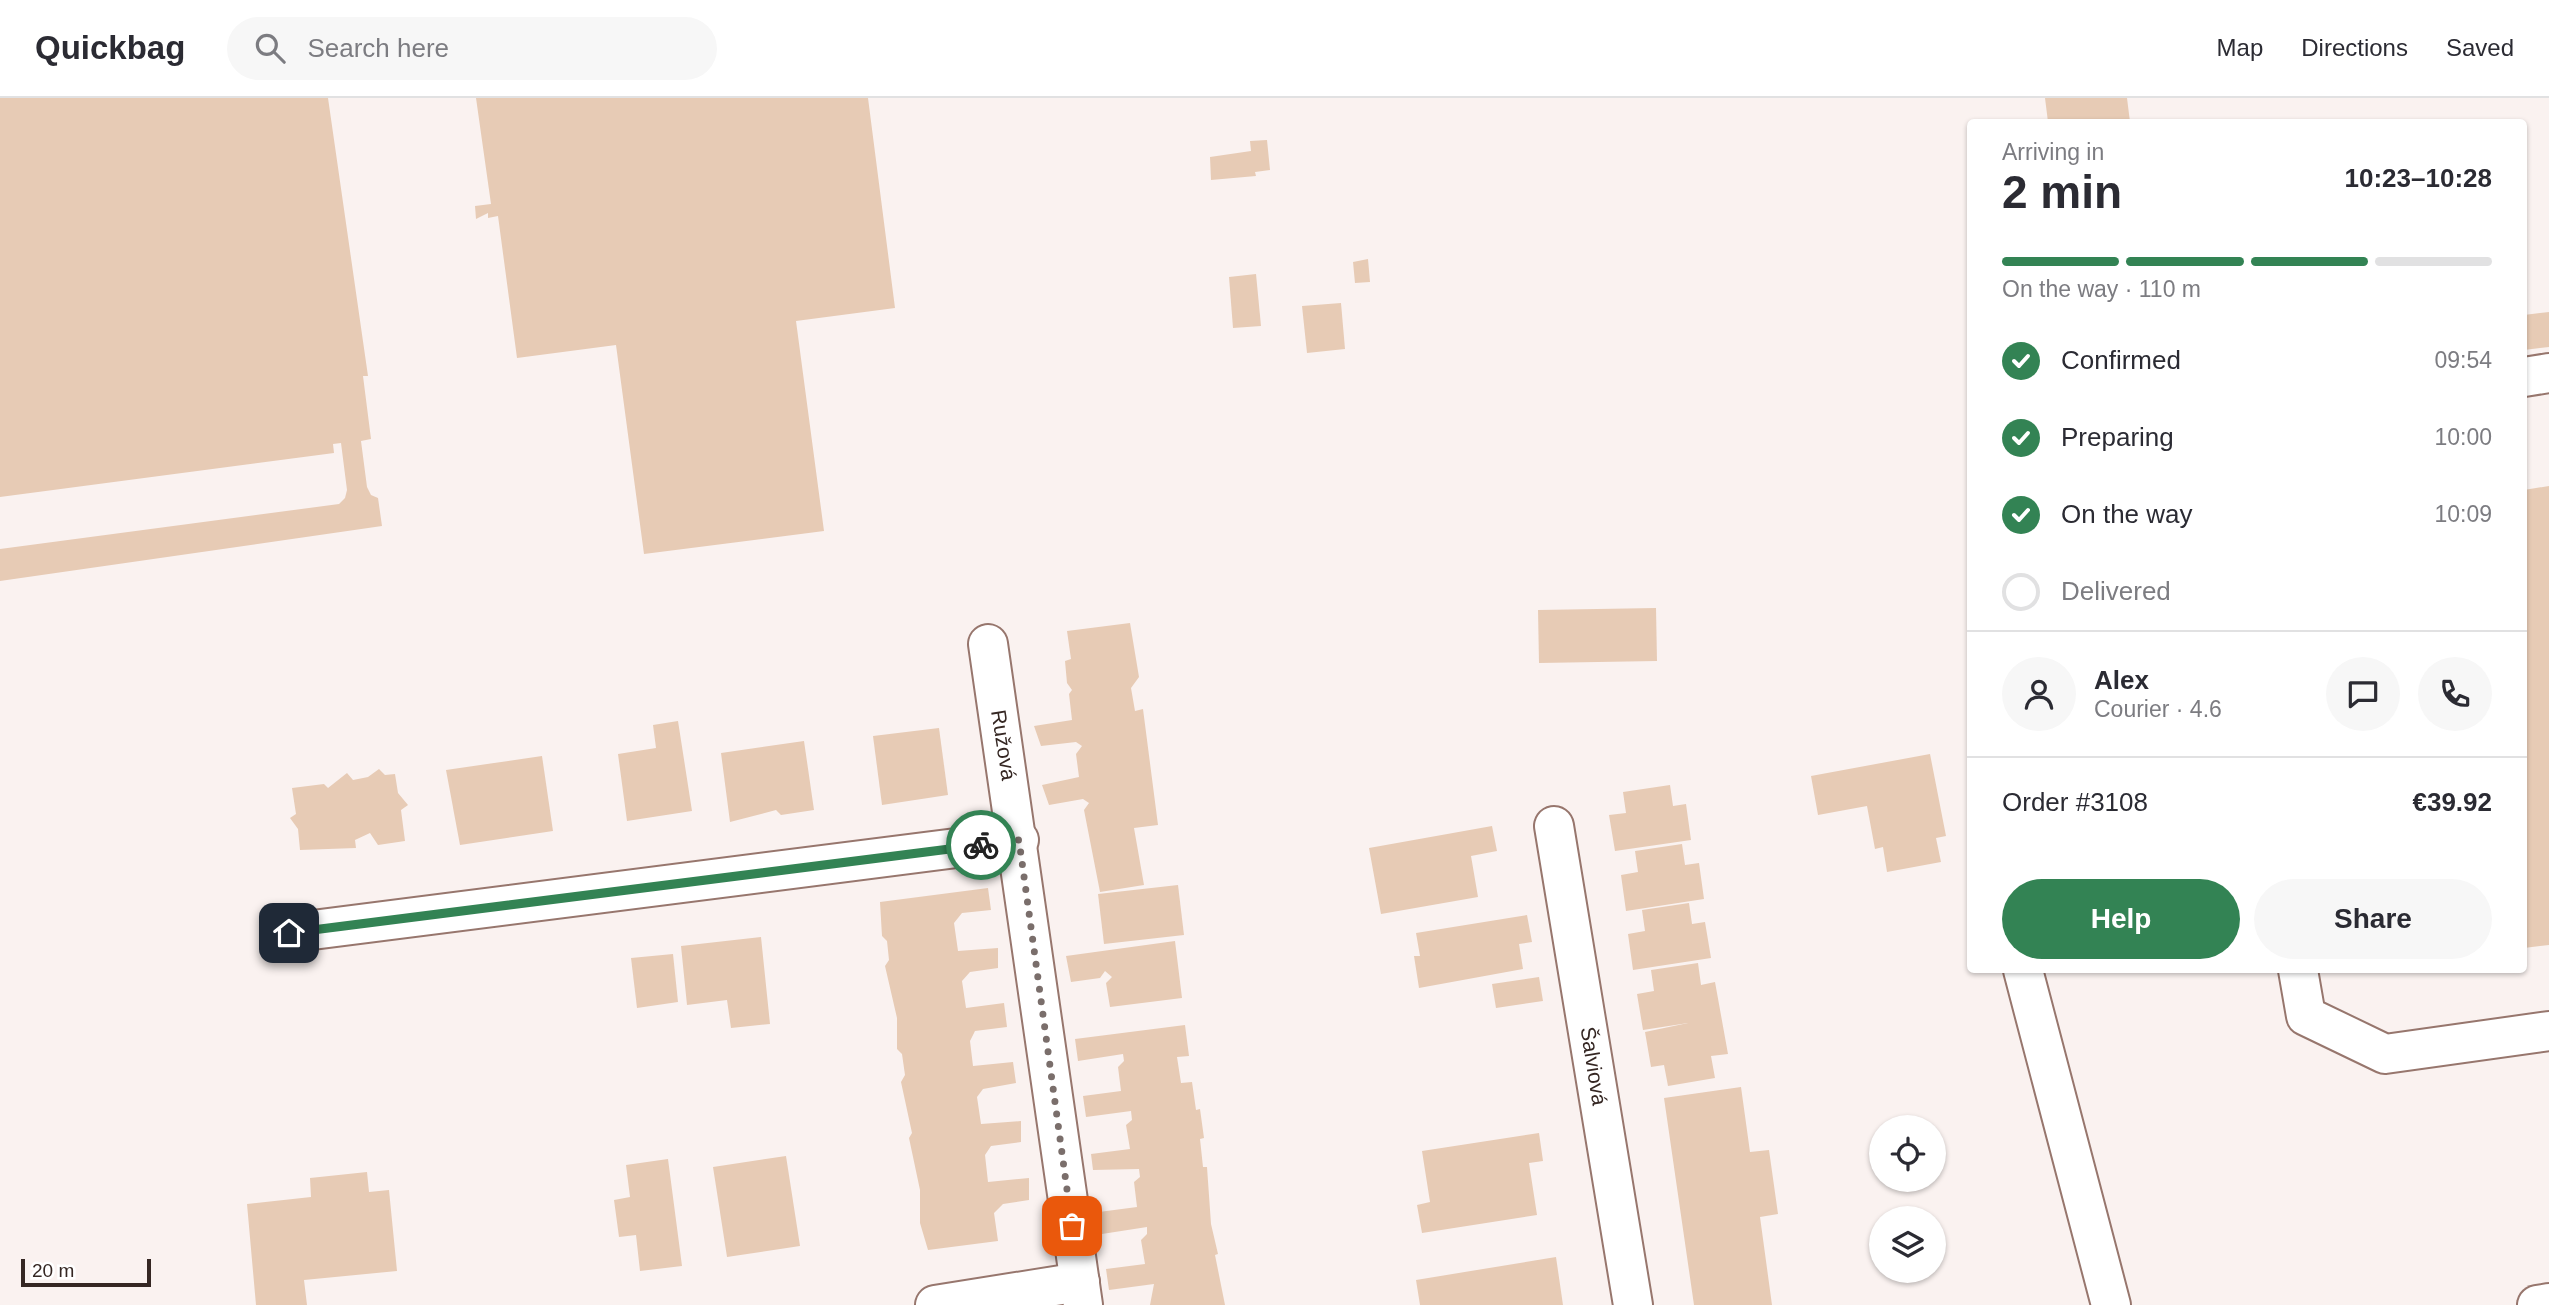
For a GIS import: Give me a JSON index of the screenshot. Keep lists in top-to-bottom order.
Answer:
{
  "streets": {
    "street": ["Ružová", "Šalviová"]
  },
  "scale_bar": "20 m",
  "page": {
    "header": "Quickbag",
    "search": "Search here",
    "nav": ["Map", "Directions", "Saved"],
    "heading": ["2 min", "Arriving in", "10:23–10:28"],
    "panel": [
      "Alex",
      "Courier · 4.6",
      "Order #3108",
      "€39.92"
    ],
    "bar": "On the way · 110 m",
    "list": [
      ["Confirmed", "09:54"],
      ["Preparing", "10:00"],
      ["On the way", "10:09"],
      "Delivered"
    ],
    "buttons": ["Help", "Share"],
    "scale": "20 m"
  }
}
